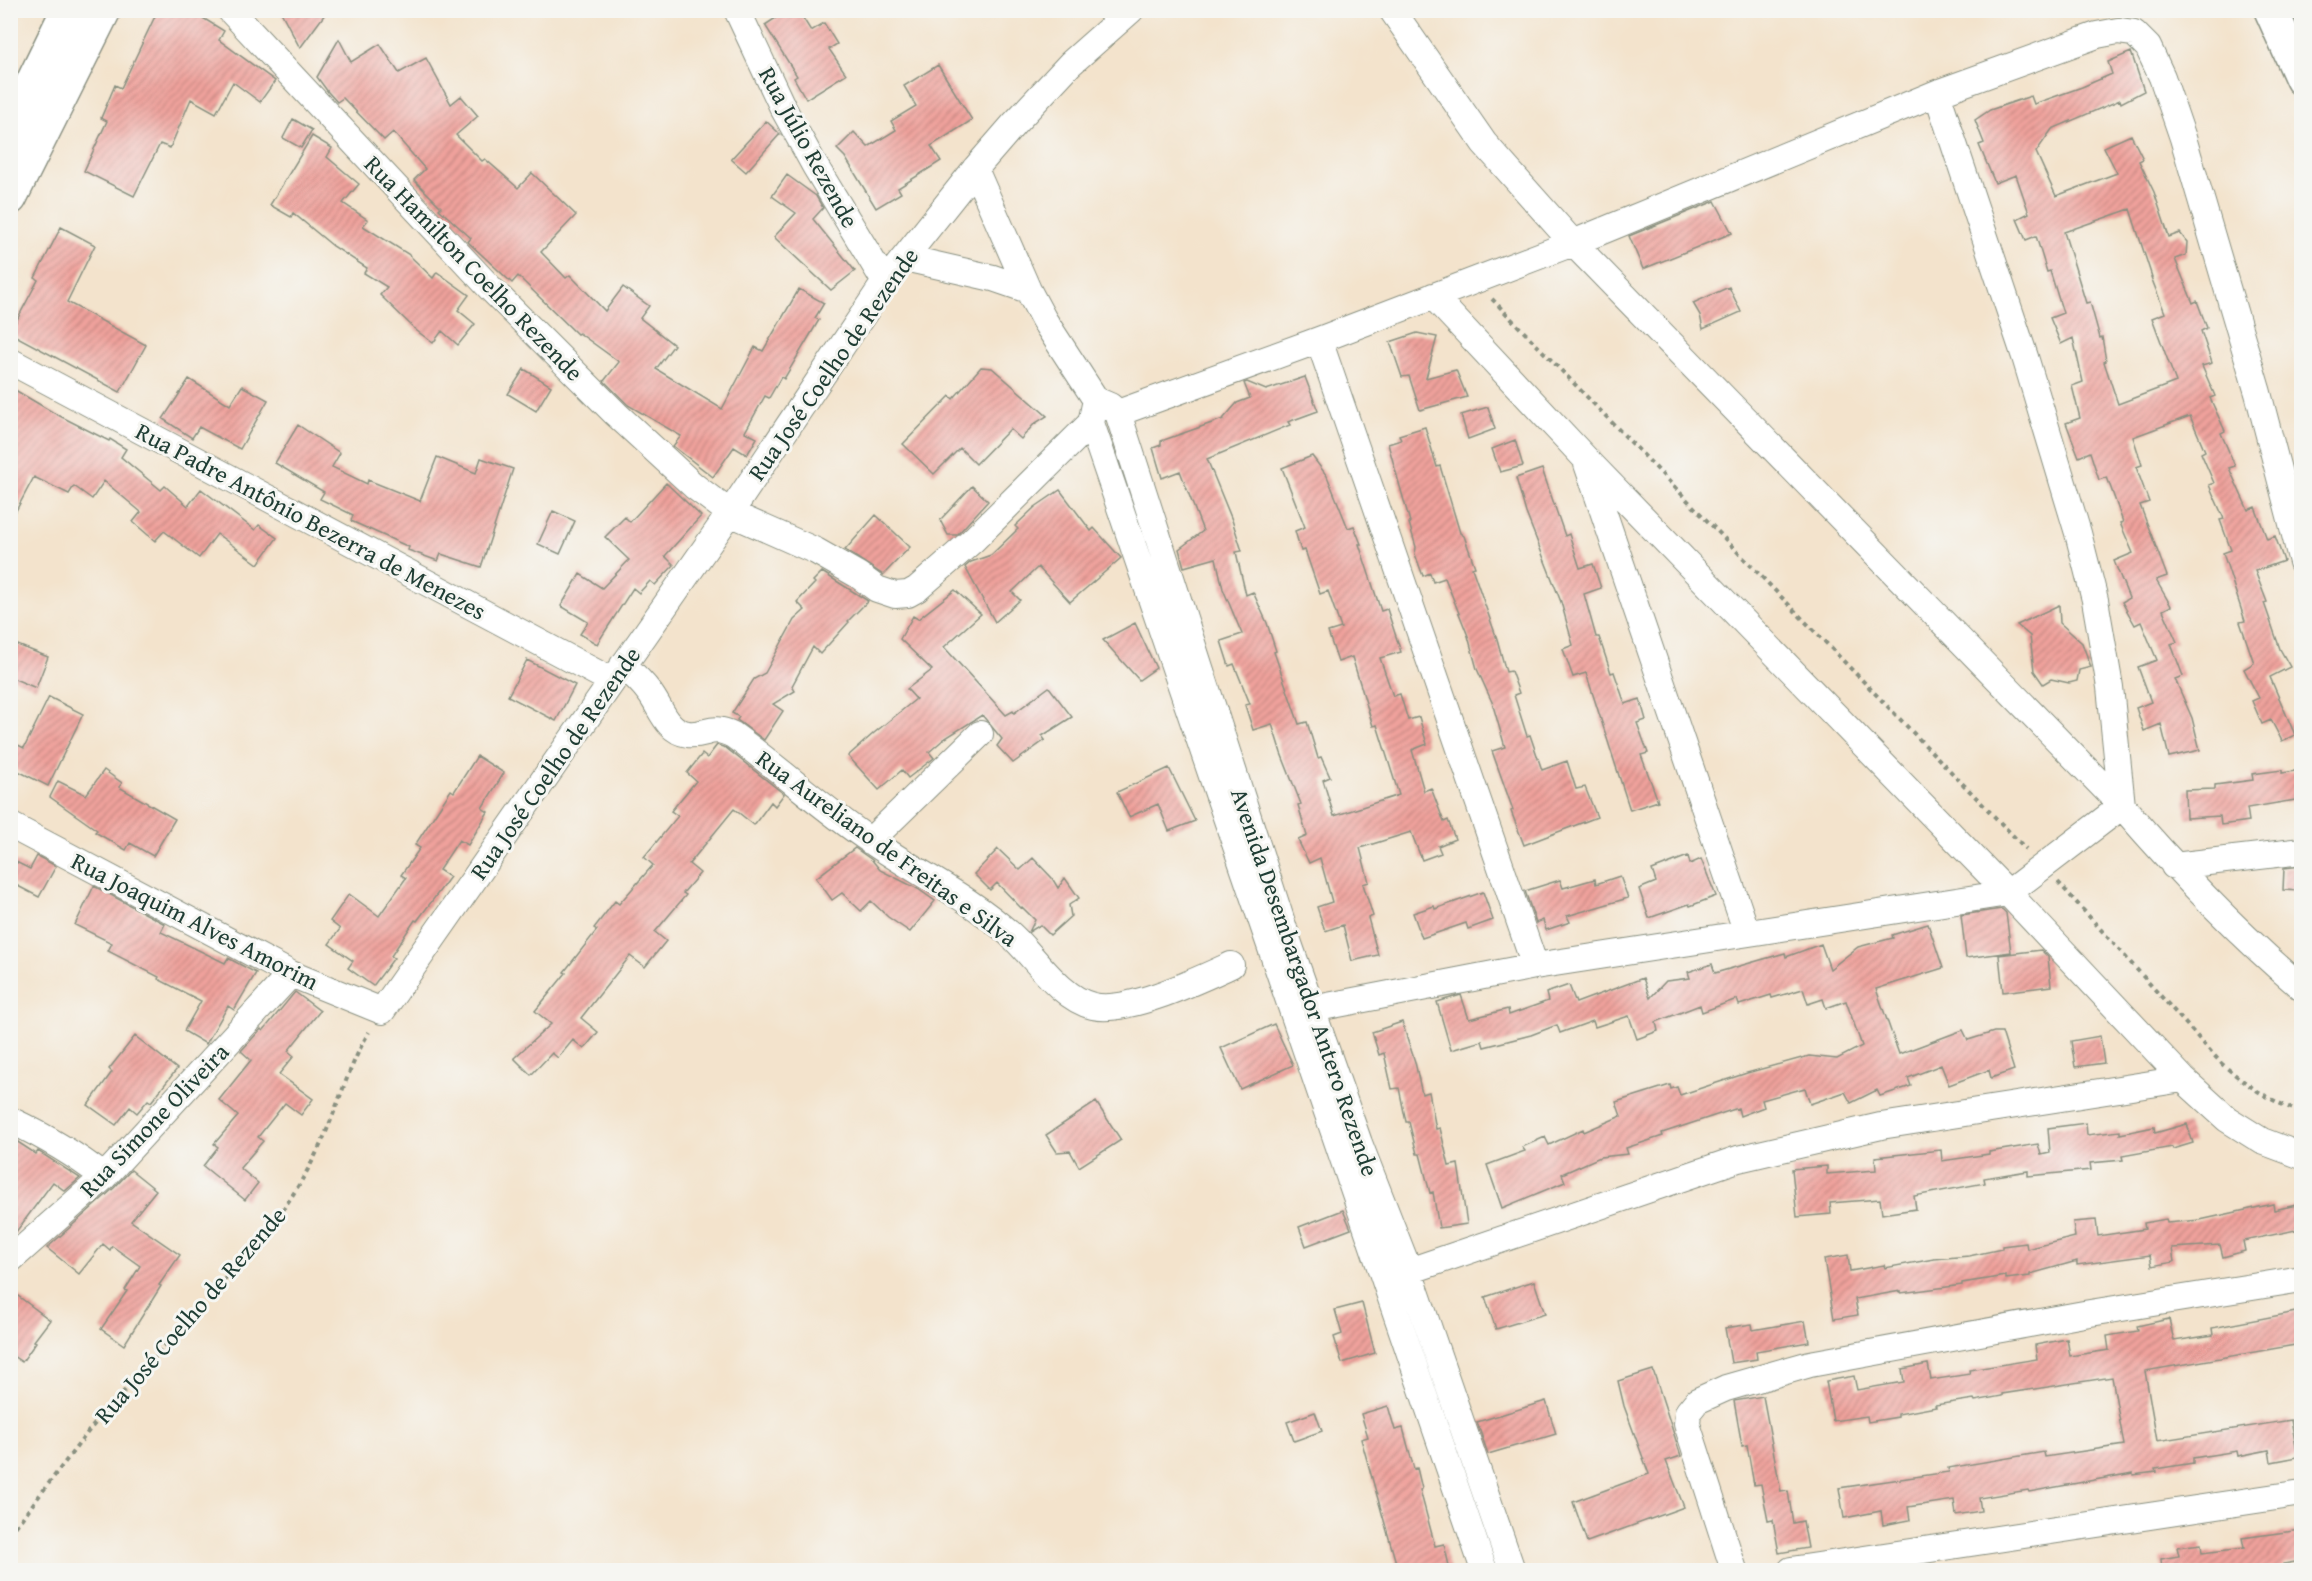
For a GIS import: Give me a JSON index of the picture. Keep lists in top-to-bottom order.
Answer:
{
  "streets": {
    "street": [
      "Rua Júlio Rezende",
      "Rua Hamilton Coelho Rezende",
      "Rua José Coelho de Rezende",
      "Rua Padre Antônio Bezerra de Menezes",
      "Rua Aureliano de Freitas e Silva",
      "Rua Joaquim Alves Amorim",
      "Avenida Desembargador Antero Rezende",
      "Rua Simone Oliveira"
    ]
  },
  "crossings": [
    ["Rua Júlio Rezende", "Rua José Coelho de Rezende"],
    ["Rua Hamilton Coelho Rezende", "Rua José Coelho de Rezende"],
    ["Rua Hamilton Coelho Rezende", "Avenida Desembargador Antero Rezende"],
    ["Rua José Coelho de Rezende", "Rua Padre Antônio Bezerra de Menezes"],
    ["Rua José Coelho de Rezende", "Rua Aureliano de Freitas e Silva"],
    ["Rua José Coelho de Rezende", "Rua Joaquim Alves Amorim"],
    ["Rua José Coelho de Rezende", "Avenida Desembargador Antero Rezende"],
    ["Rua Padre Antônio Bezerra de Menezes", "Rua Aureliano de Freitas e Silva"],
    ["Rua Joaquim Alves Amorim", "Rua Simone Oliveira"]
  ]
}
